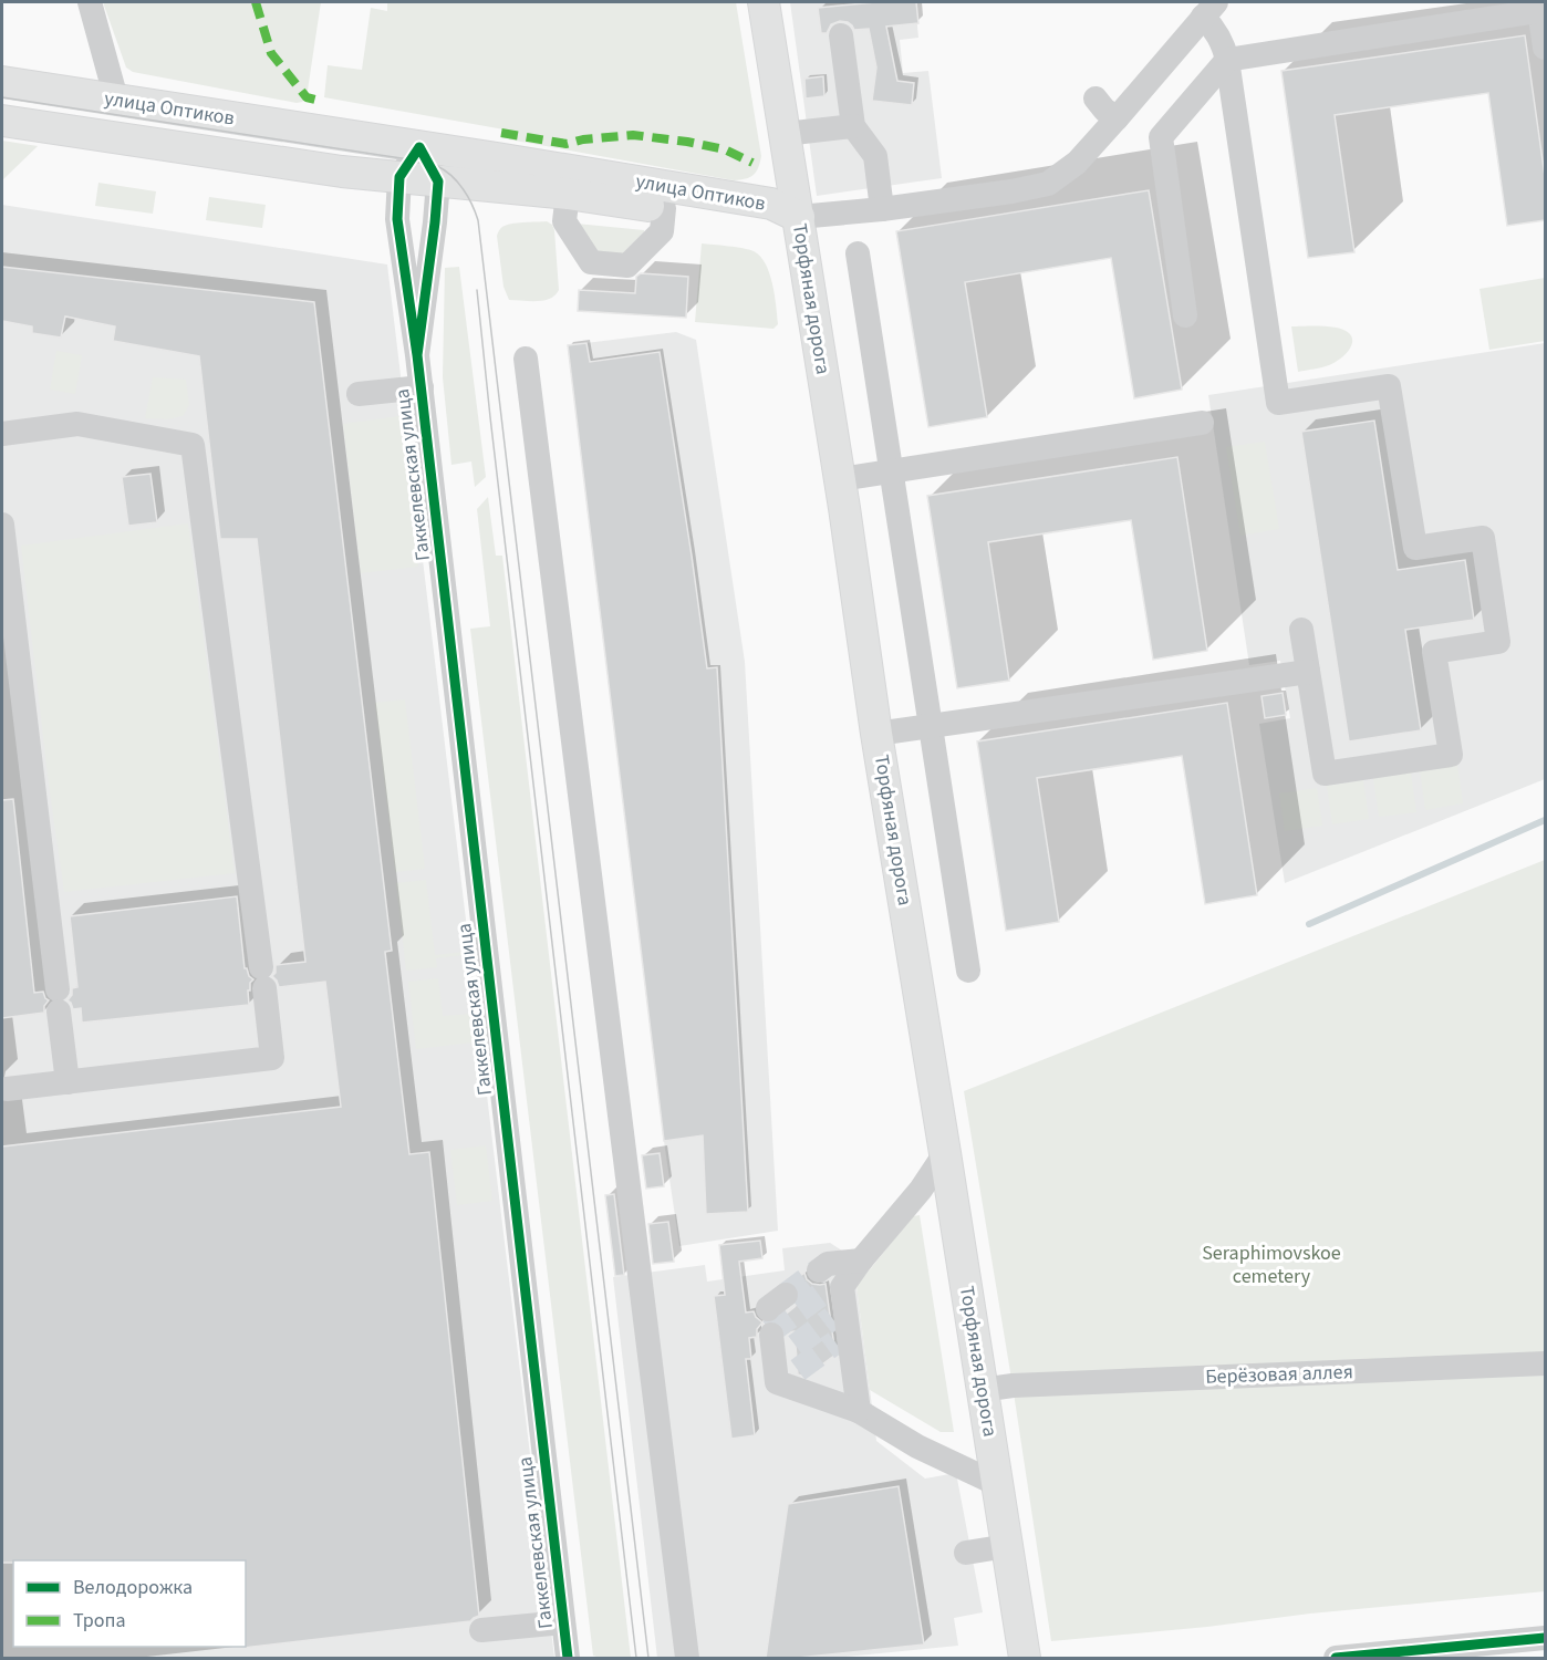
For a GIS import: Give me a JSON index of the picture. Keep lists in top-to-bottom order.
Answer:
{
  "streets": {
    "main road": ["улица Оптиков", "Торфяная дорога"],
    "street": ["Гаккелевская улица", "Берёзовая аллея"]
  },
  "crossings": [
    ["улица Оптиков", "Торфяная дорога"],
    ["улица Оптиков", "Гаккелевская улица"],
    ["Торфяная дорога", "Берёзовая аллея"]
  ],
  "parks": ["Seraphimovskoe cemetery"],
  "legend": ["Велодорожка", "Тропа"]
}
